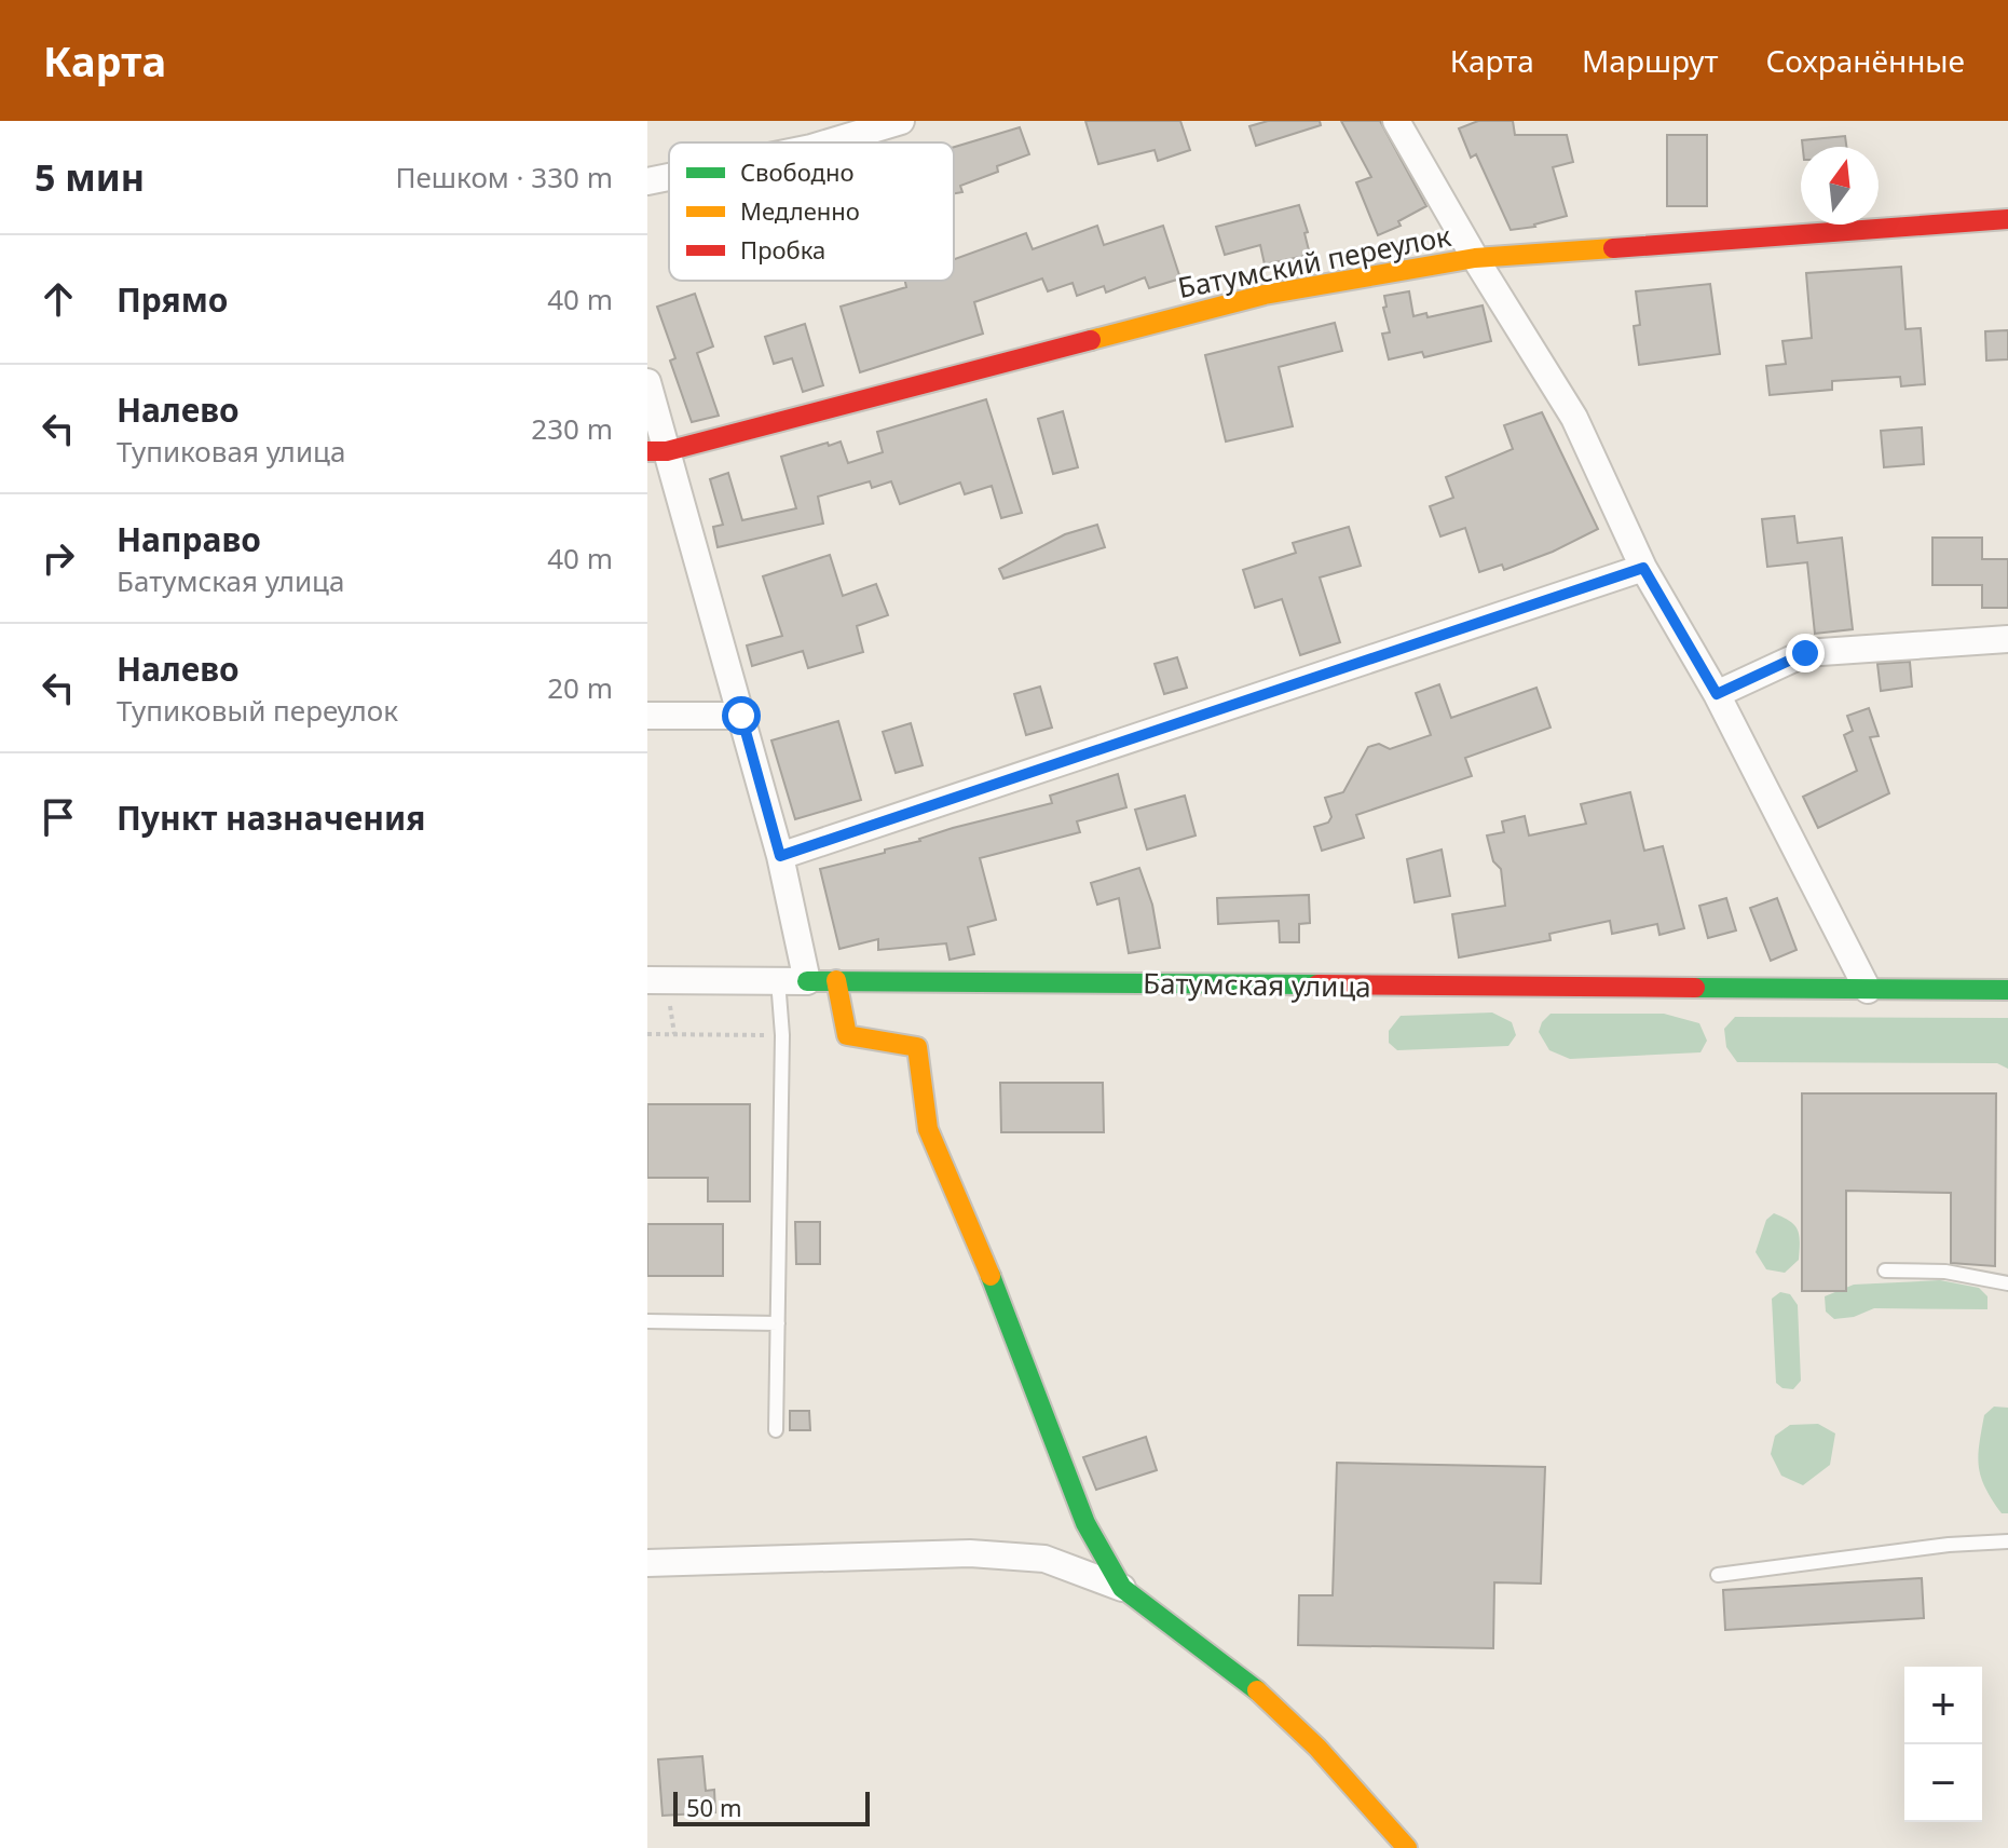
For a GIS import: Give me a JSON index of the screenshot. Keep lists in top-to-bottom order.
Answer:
{
  "streets": {
    "street": ["Батумский переулок", "Батумская улица"]
  },
  "legend": ["Свободно", "Медленно", "Пробка"],
  "scale_bar": "50 m",
  "north": "top",
  "page": {
    "header": "Карта",
    "nav": ["Карта", "Маршрут", "Сохранённые"],
    "heading": ["5 мин", "Пешком · 330 m"],
    "list": [
      ["Прямо", "40 m"],
      ["Налево", "Тупиковая улица", "230 m"],
      ["Направо", "Батумская улица", "40 m"],
      ["Налево", "Тупиковый переулок", "20 m"],
      "Пункт назначения"
    ],
    "map_buttons": ["+", "−"],
    "scale": "50 m"
  }
}
